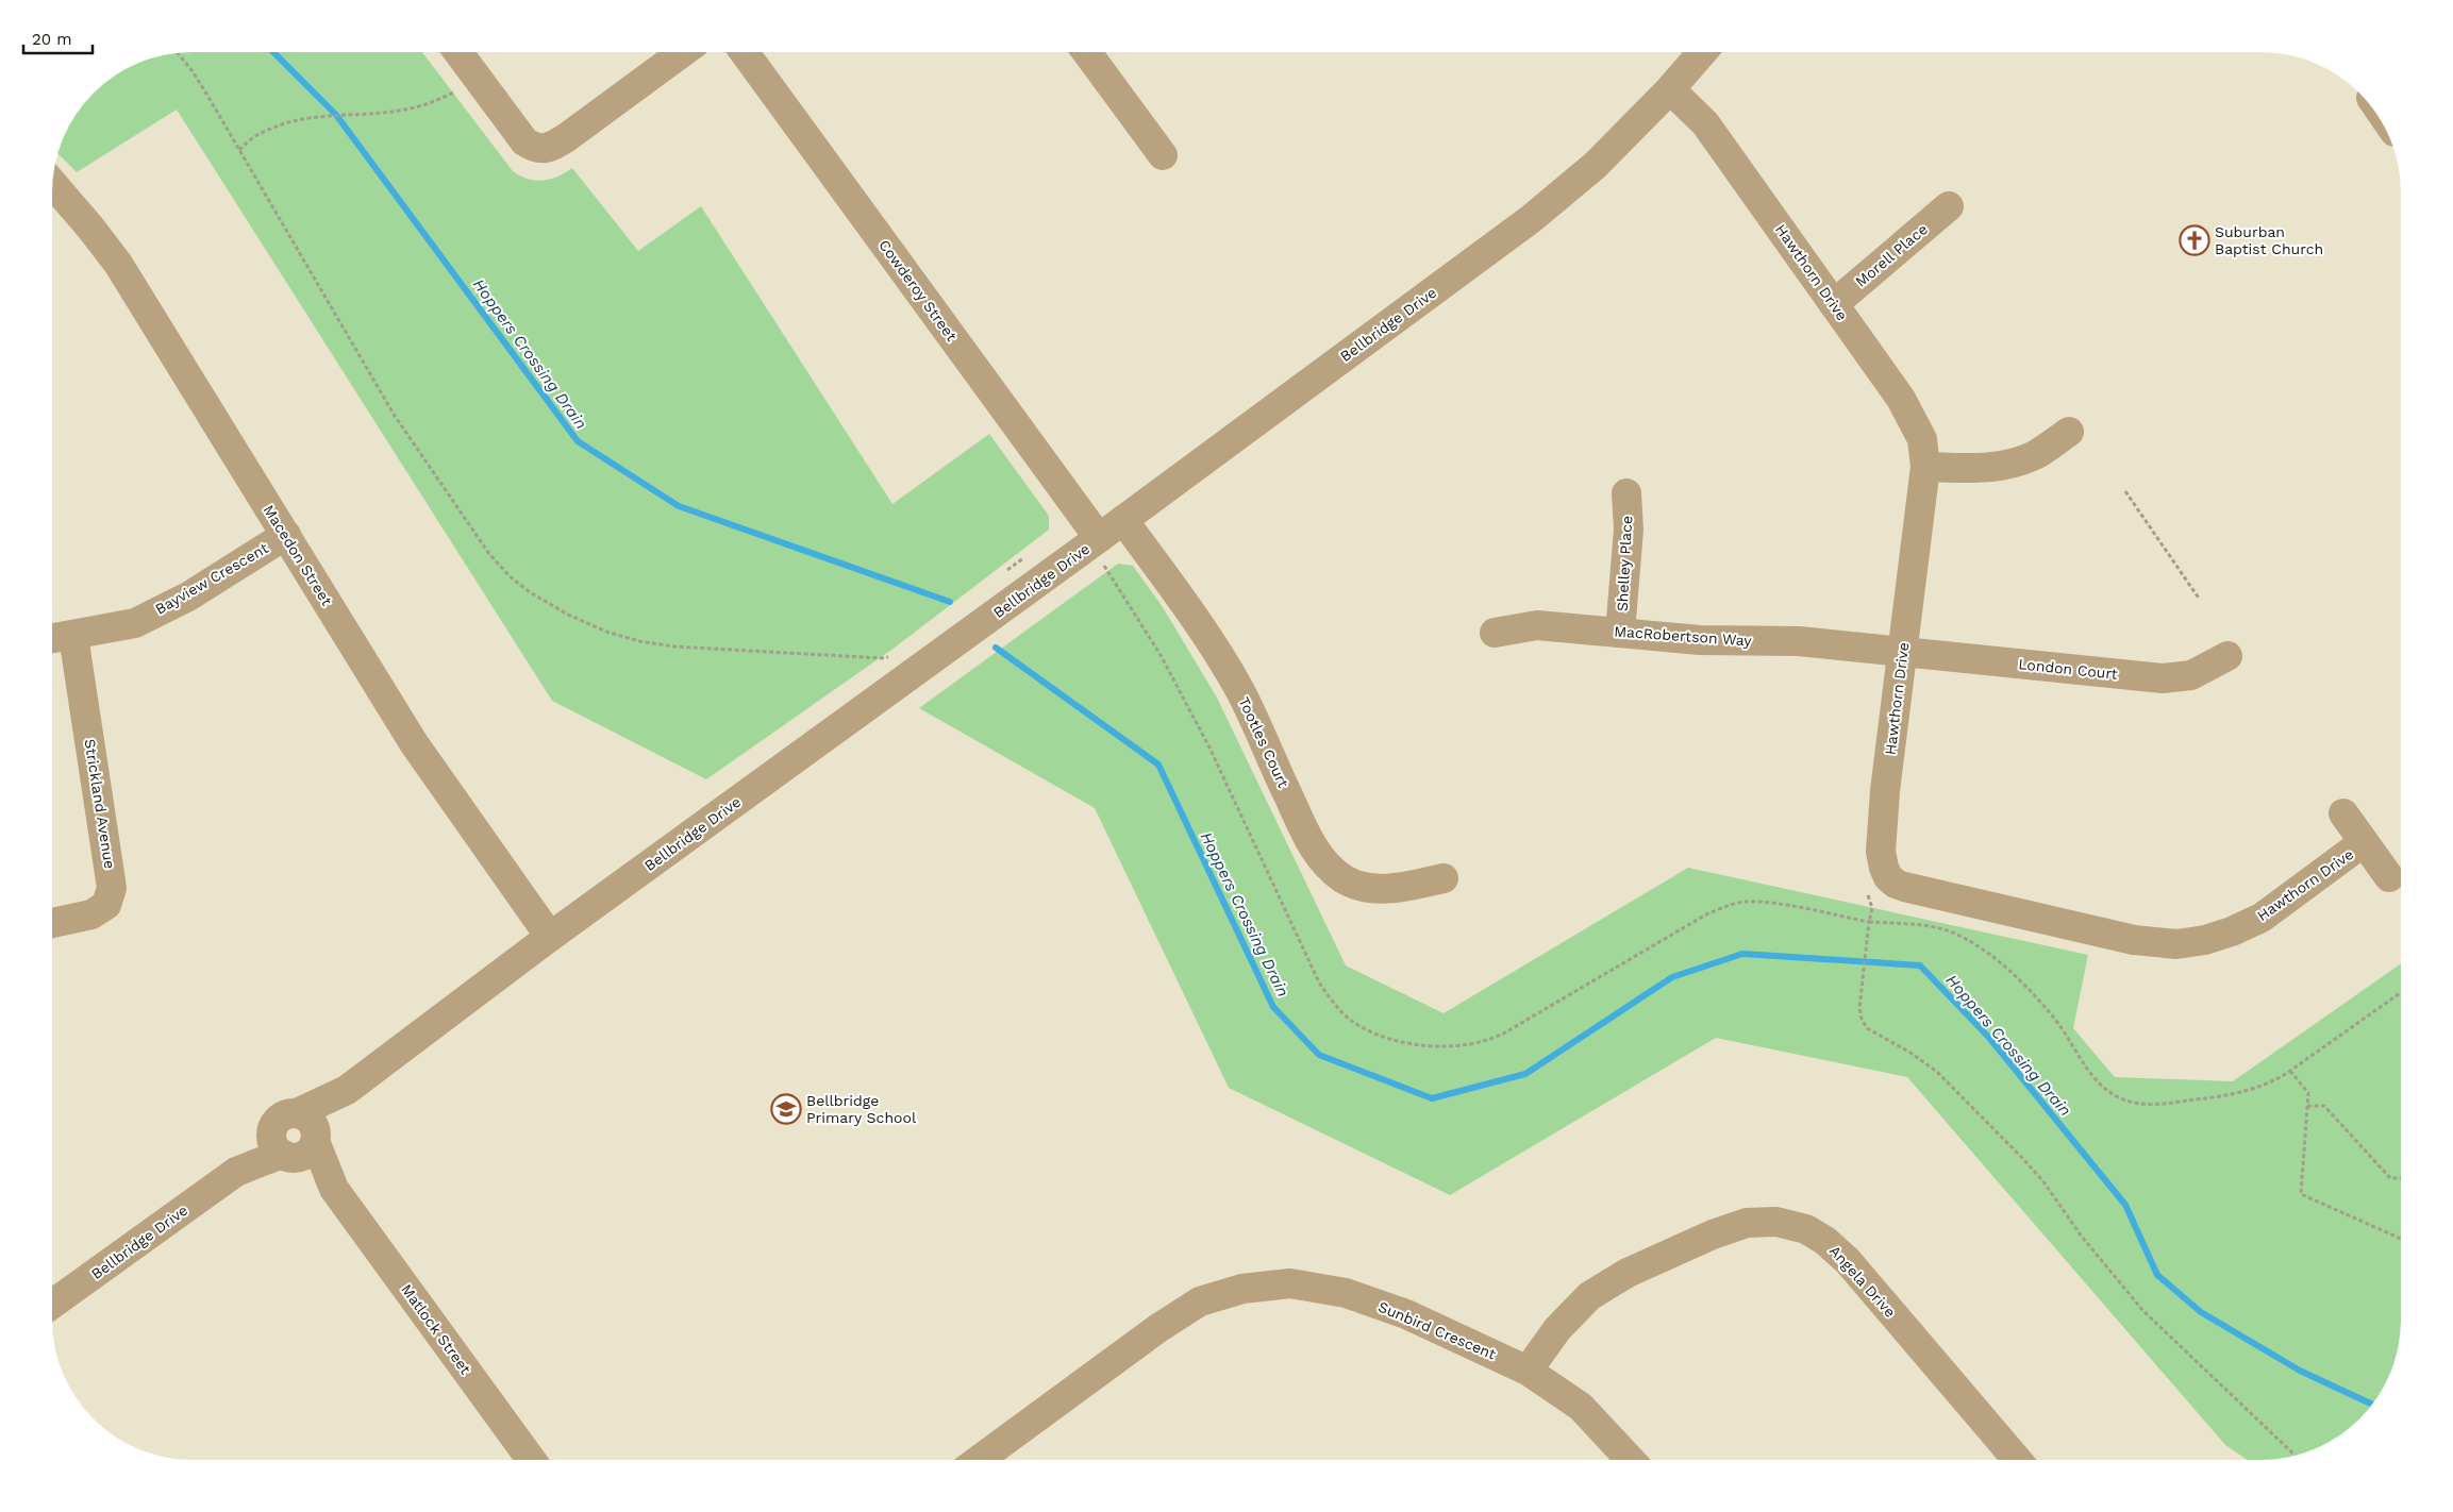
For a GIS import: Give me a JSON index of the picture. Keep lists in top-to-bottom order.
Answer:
{
  "streets": {
    "street": [
      "Morell Place",
      "Hawthorn Drive",
      "Cowderoy Street",
      "Bellbridge Drive",
      "Macedon Street",
      "Shelley Place",
      "Bayview Crescent",
      "MacRobertson Way",
      "London Court",
      "Tootles Court",
      "Strickland Avenue",
      "Angela Drive",
      "Matlock Street",
      "Sunbird Crescent"
    ]
  },
  "crossings": [
    ["Morell Place", "Hawthorn Drive"],
    ["Hawthorn Drive", "Bellbridge Drive"],
    ["Hawthorn Drive", "MacRobertson Way"],
    ["Hawthorn Drive", "London Court"],
    ["Cowderoy Street", "Bellbridge Drive"],
    ["Bellbridge Drive", "Macedon Street"],
    ["Bellbridge Drive", "Tootles Court"],
    ["Bellbridge Drive", "Matlock Street"],
    ["Macedon Street", "Bayview Crescent"],
    ["Shelley Place", "MacRobertson Way"],
    ["Bayview Crescent", "Strickland Avenue"],
    ["MacRobertson Way", "London Court"],
    ["Angela Drive", "Sunbird Crescent"]
  ],
  "water": ["Hoppers Crossing Drain"],
  "places": {
    "church": ["Suburban Baptist Church"],
    "school or university": ["Bellbridge Primary School"]
  },
  "scale_bar": "20 m"
}
